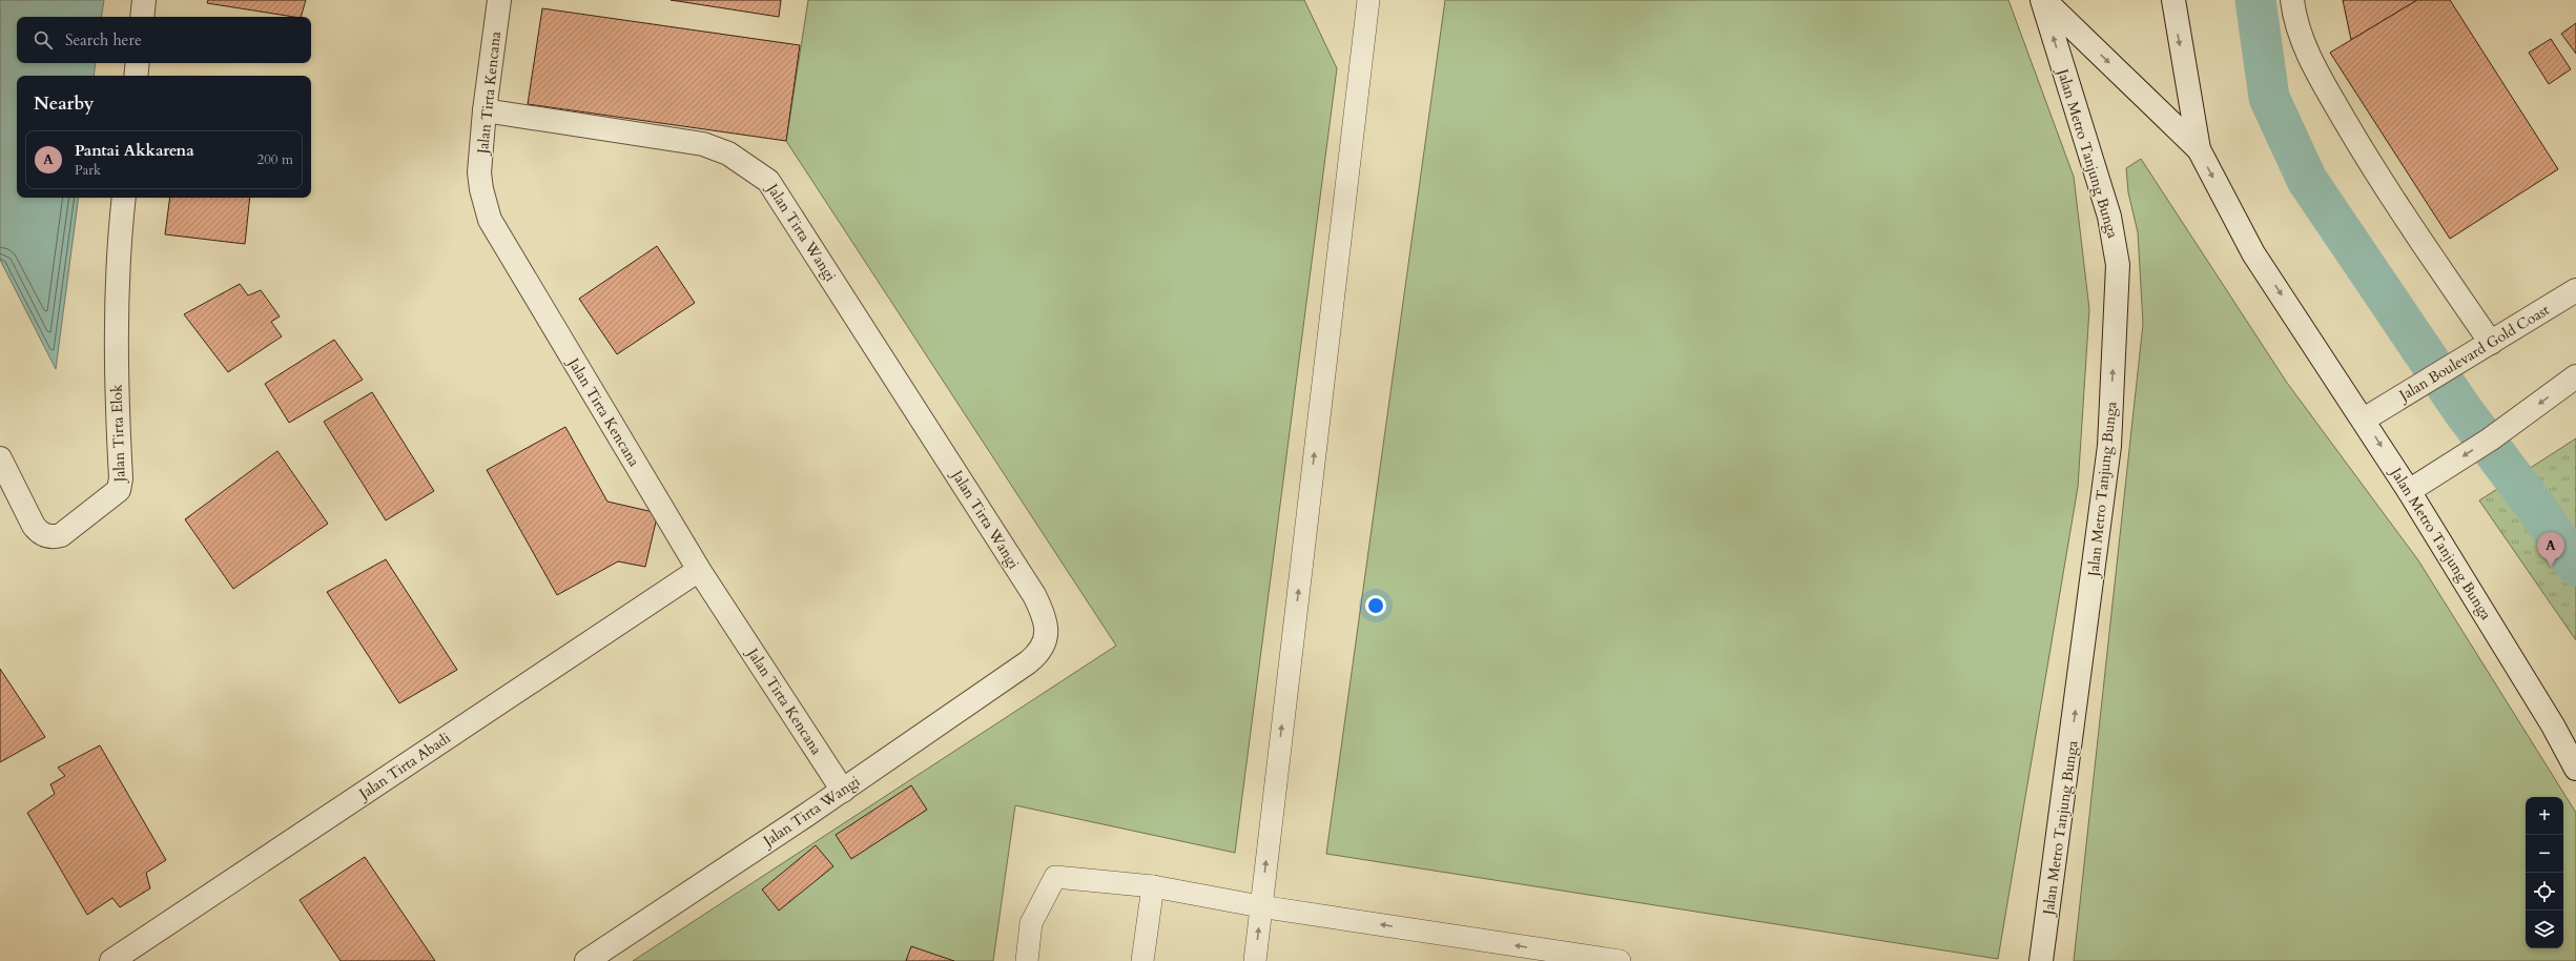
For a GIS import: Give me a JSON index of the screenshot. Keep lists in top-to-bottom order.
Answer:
{
  "streets": {
    "street": [
      "Jalan Tirta Kencana",
      "Jalan Metro Tanjung Bunga",
      "Jalan Tirta Wangi",
      "Jalan Boulevard Gold Coast",
      "Jalan Tirta Elok",
      "Jalan Tirta Abadi"
    ]
  },
  "crossings": [
    ["Jalan Tirta Kencana", "Jalan Tirta Wangi"],
    ["Jalan Tirta Kencana", "Jalan Tirta Abadi"],
    ["Jalan Metro Tanjung Bunga", "Jalan Boulevard Gold Coast"]
  ],
  "page": {
    "search": "Search here",
    "heading": "Nearby",
    "list": [
      {
        "mark": "A",
        "name": "Pantai Akkarena",
        "note": "Park",
        "value": "200 m"
      }
    ],
    "pins": "A",
    "map_buttons": ["+", "−"]
  }
}
